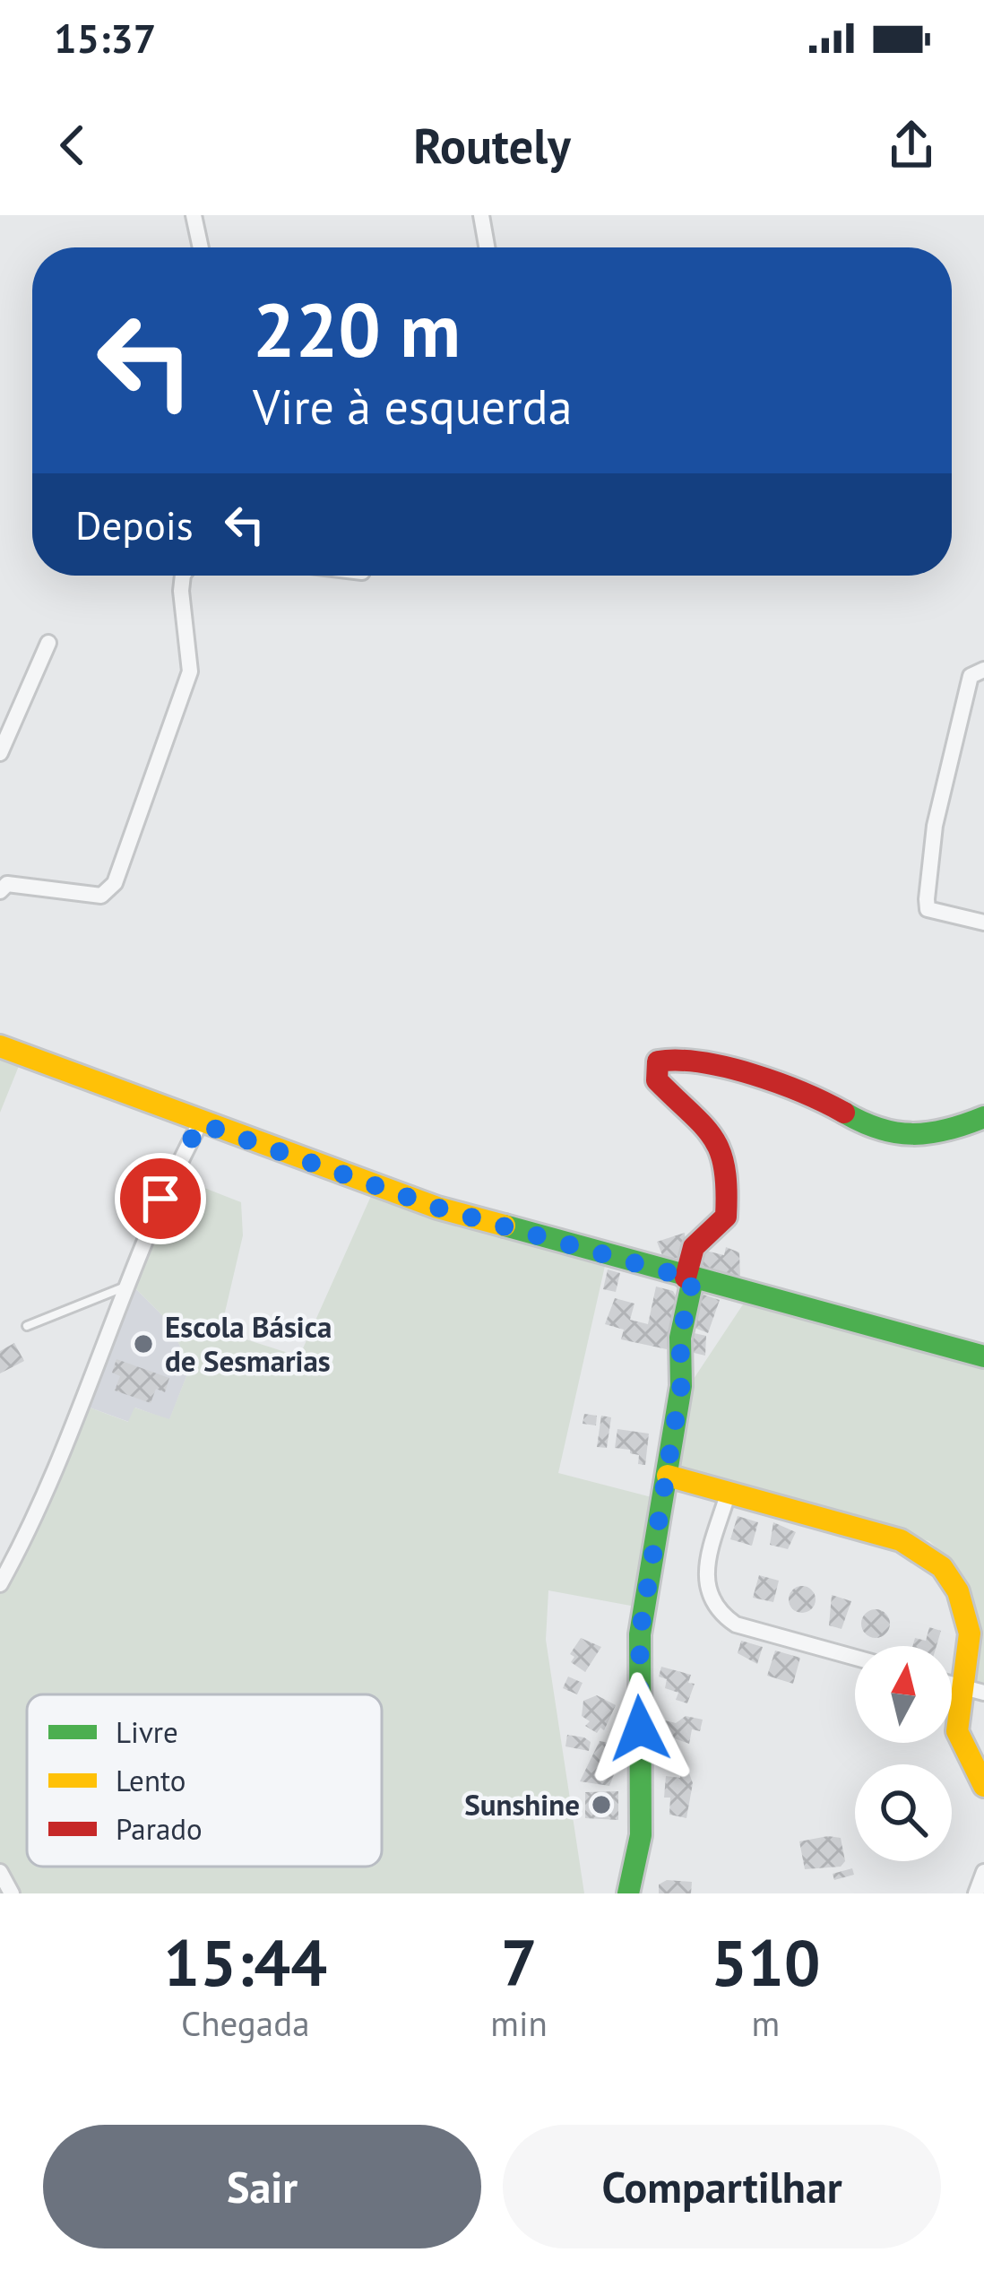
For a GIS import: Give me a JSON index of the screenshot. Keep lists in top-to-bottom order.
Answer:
{
  "places": ["Escola Básica de Sesmarias", "Sunshine"],
  "legend": ["Livre", "Lento", "Parado"],
  "north": "top",
  "page": {
    "status": "15:37",
    "header": "Routely",
    "turn": ["220 m", "Vire à esquerda"],
    "then": "Depois",
    "eta": [
      "15:44",
      "Chegada",
      "7",
      "min",
      "510",
      "m"
    ],
    "buttons": ["Sair", "Compartilhar"]
  }
}
